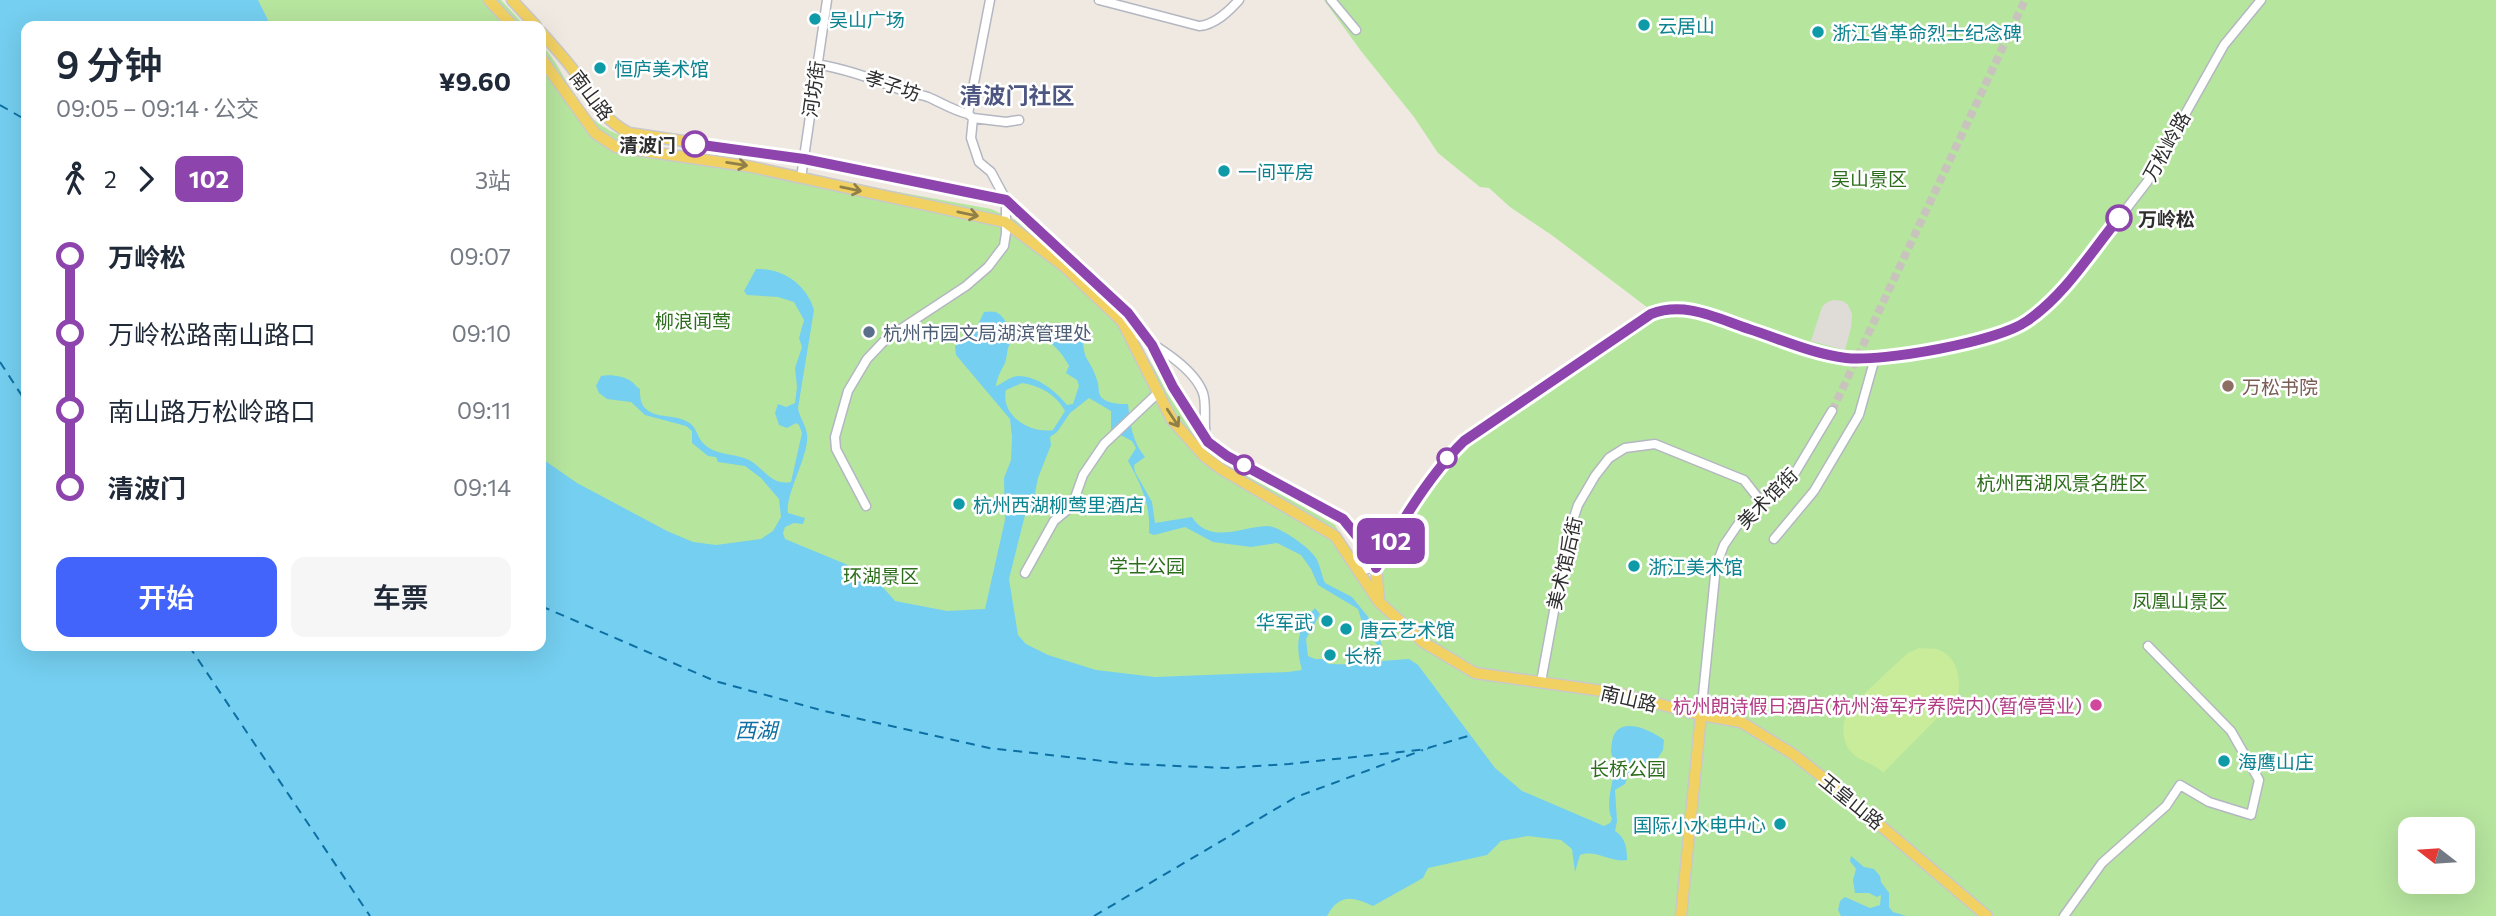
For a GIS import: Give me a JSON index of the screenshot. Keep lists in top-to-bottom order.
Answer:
{
  "streets": {
    "main road": ["南山路", "玉皇山路"],
    "street": [
      "孝子坊",
      "河坊街",
      "万松岭路",
      "美术馆街",
      "美术馆后街"
    ]
  },
  "crossings": [
    ["孝子坊", "河坊街"],
    ["河坊街", "南山路"],
    ["南山路", "美术馆街"],
    ["南山路", "美术馆后街"],
    ["南山路", "玉皇山路"],
    ["美术馆街", "美术馆后街"],
    ["美术馆街", "玉皇山路"]
  ],
  "districts": ["清波门社区"],
  "water": ["西湖"],
  "parks": [
    "吴山景区",
    "柳浪闻莺",
    "杭州西湖风景名胜区",
    "学士公园",
    "环湖景区",
    "凤凰山景区",
    "长桥公园"
  ],
  "places": [
    "吴山广场",
    "云居山",
    "浙江省革命烈士纪念碑",
    "恒庐美术馆",
    "清波门",
    "一间平房",
    "万岭松",
    "杭州市园文局湖滨管理处",
    "万松书院",
    "杭州西湖柳莺里酒店",
    "浙江美术馆",
    "华军武",
    "唐云艺术馆",
    "长桥",
    "杭州朗诗假日酒店(杭州海军疗养院内)(暂停营业)",
    "海鹰山庄",
    "国际小水电中心"
  ],
  "lines": ["bus line 102"],
  "north": "left",
  "page": {
    "on_map": "102",
    "heading": ["9 分钟", "09:05 – 09:14 · 公交", "¥9.60"],
    "legs": ["2", "102", "3站"],
    "list": [
      {
        "name": "万岭松",
        "value": "09:07"
      },
      {
        "name": "万岭松路南山路口",
        "value": "09:10"
      },
      {
        "name": "南山路万松岭路口",
        "value": "09:11"
      },
      {
        "name": "清波门",
        "value": "09:14"
      }
    ],
    "buttons": ["开始", "车票"]
  }
}
